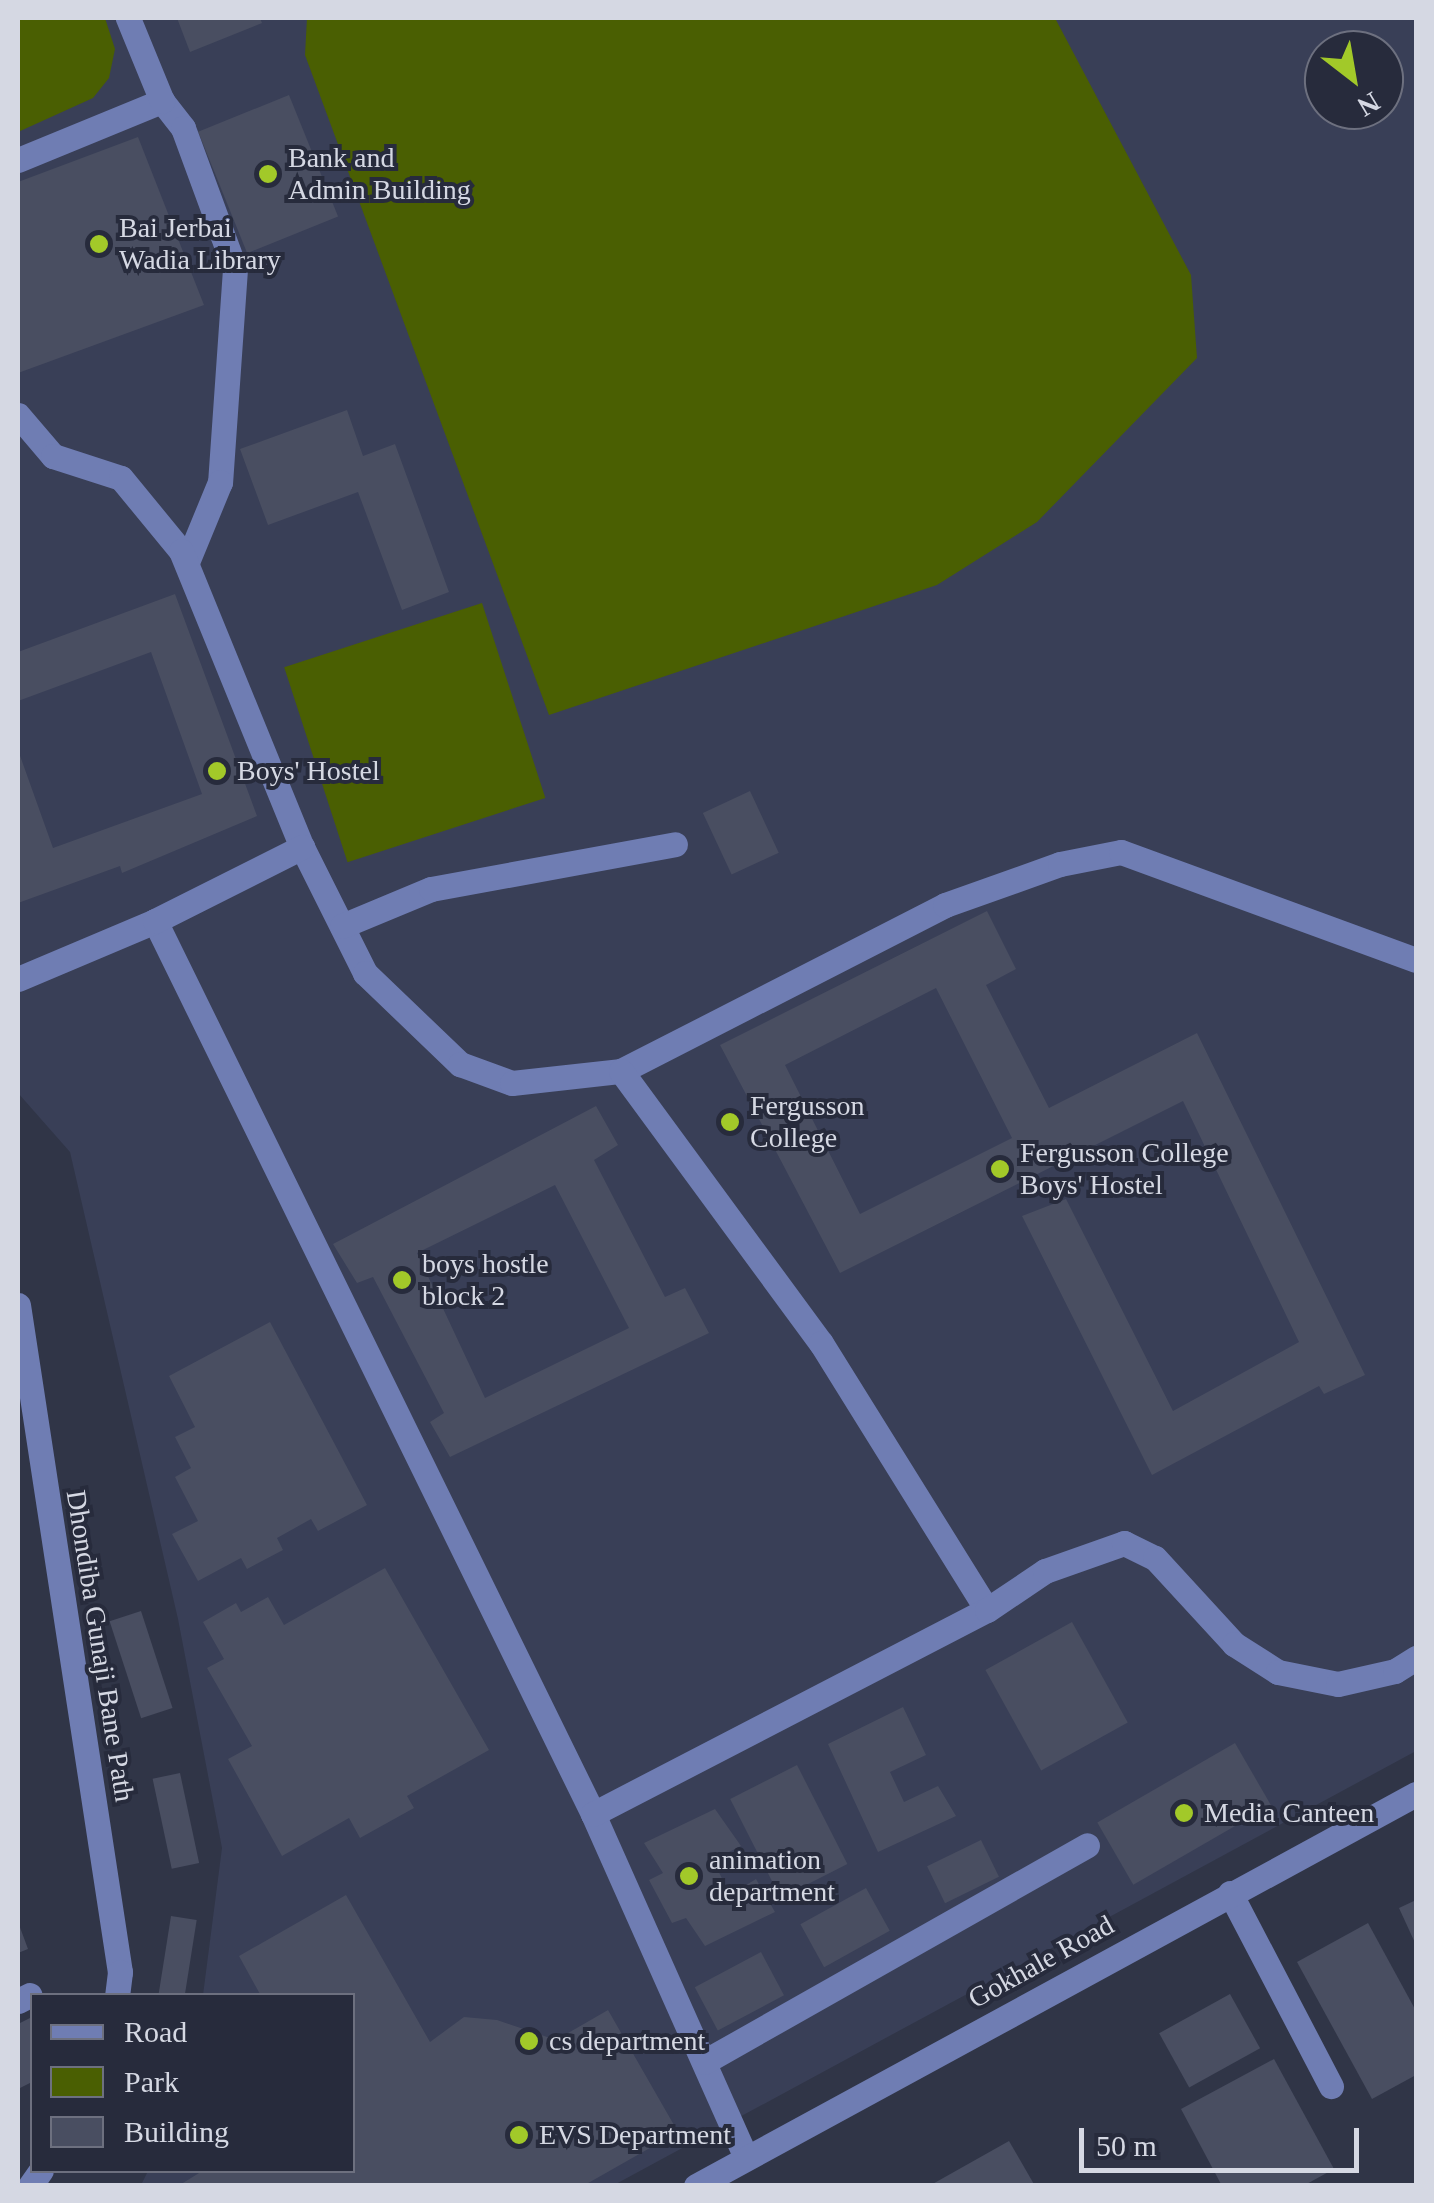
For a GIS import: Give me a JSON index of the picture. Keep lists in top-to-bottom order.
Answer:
{
  "streets": {
    "street": ["Dhondiba Gunaji Bane Path", "Gokhale Road"]
  },
  "places": [
    "Bank and Admin Building",
    "Bai Jerbai Wadia Library",
    "Boys' Hostel",
    "Fergusson College",
    "Fergusson College Boys' Hostel",
    "boys hostle block 2",
    "Media Canteen",
    "animation department",
    "cs department",
    "EVS Department"
  ],
  "legend": ["Road", "Park", "Building"],
  "scale_bar": "50 m",
  "north": "bottom right"
}
